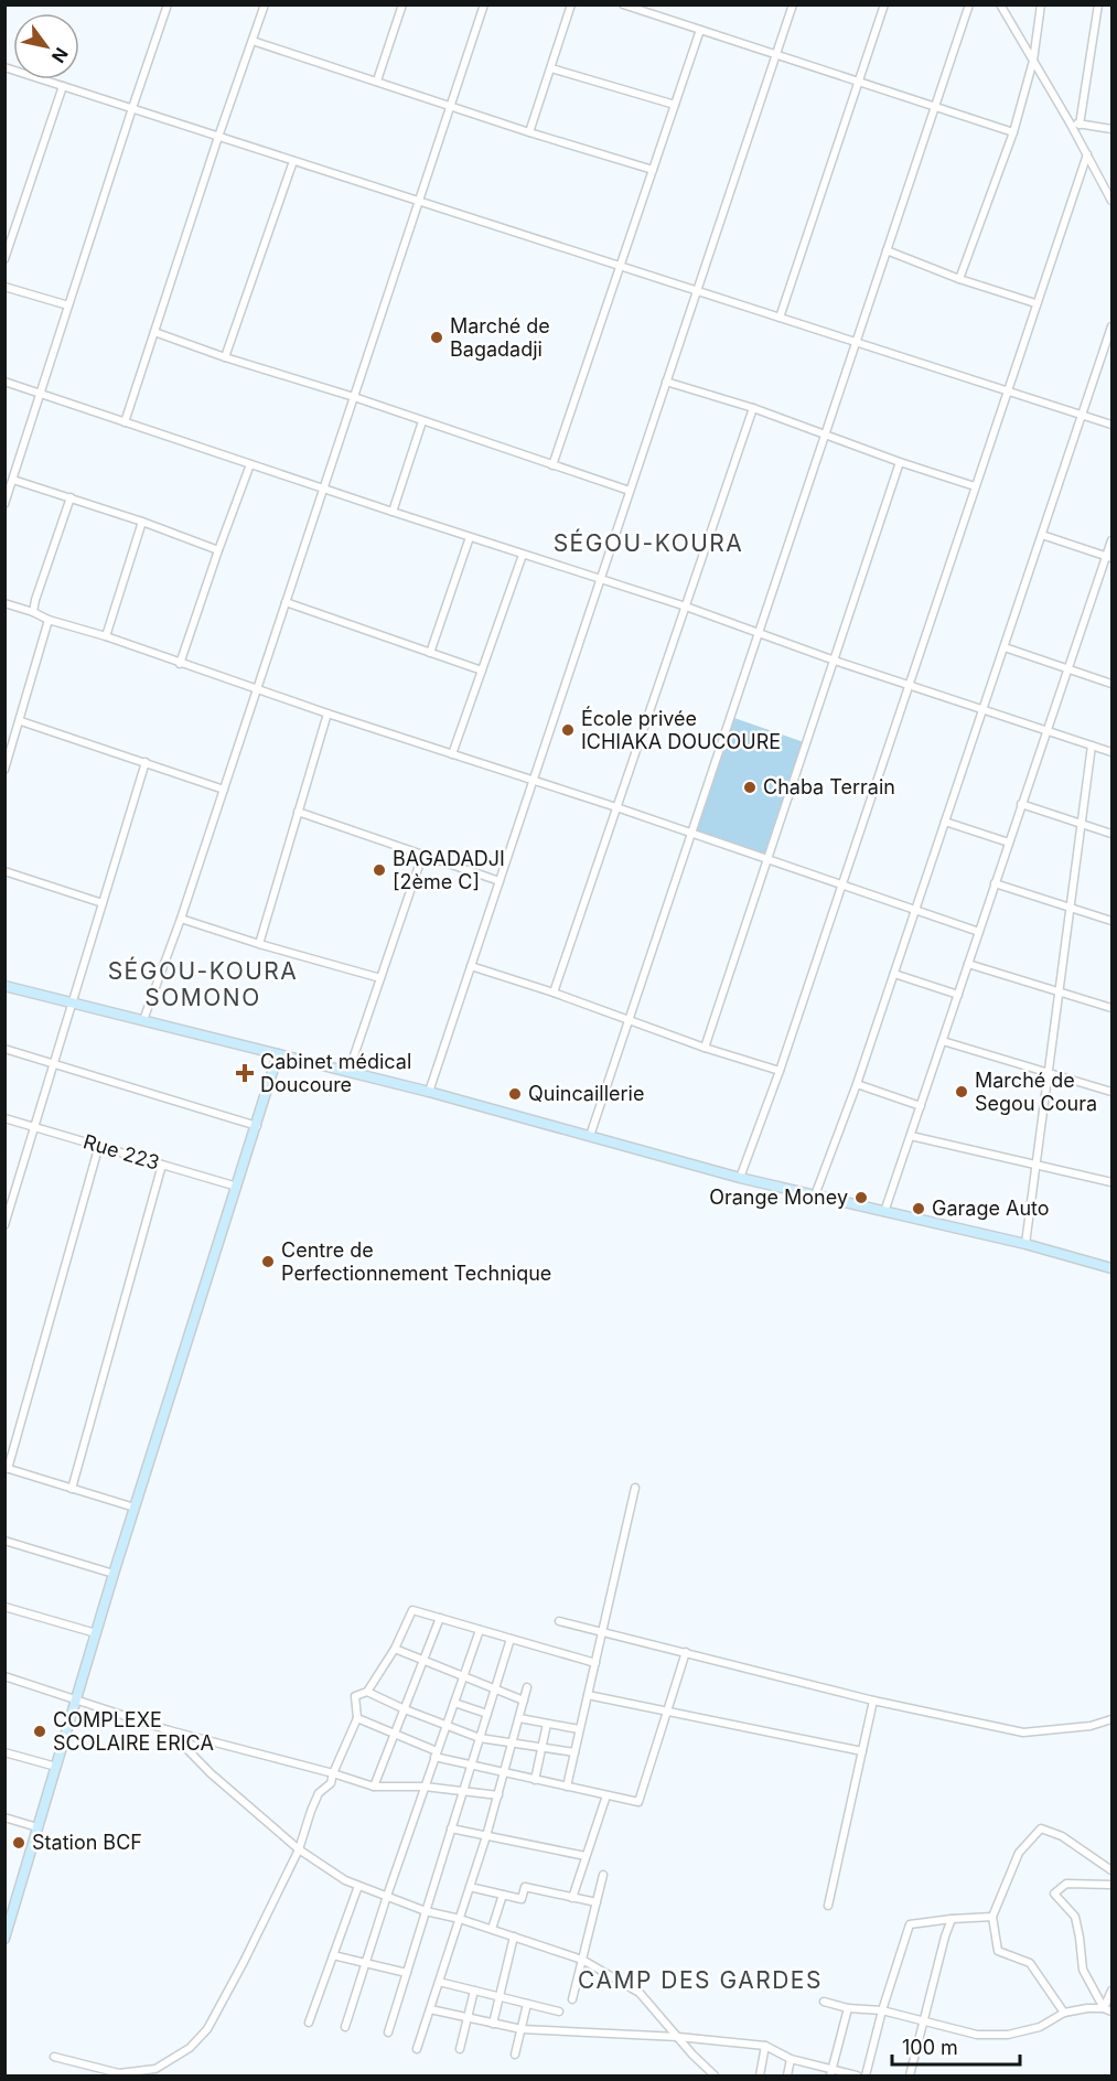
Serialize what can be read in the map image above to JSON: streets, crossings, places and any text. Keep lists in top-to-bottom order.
{
  "streets": {
    "street": ["Rue 223"]
  },
  "districts": ["SÉGOU-KOURA", "SÉGOU-KOURA SOMONO", "CAMP DES GARDES"],
  "places": {
    "other": [
      "Marché de Bagadadji",
      "École privée ICHIAKA DOUCOURE",
      "Chaba Terrain",
      "BAGADADJI [2ème C]",
      "Marché de Segou Coura",
      "Quincaillerie",
      "Orange Money",
      "Garage Auto",
      "Centre de Perfectionnement Technique",
      "COMPLEXE SCOLAIRE ERICA",
      "Station BCF"
    ],
    "health": ["Cabinet médical Doucoure"]
  },
  "scale_bar": "100 m",
  "north": "bottom right"
}
